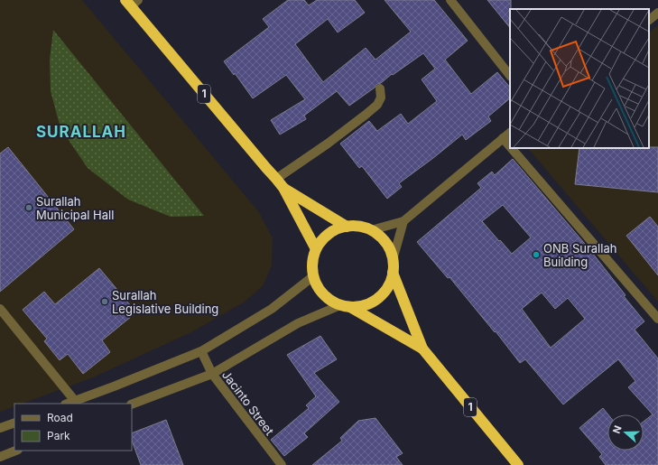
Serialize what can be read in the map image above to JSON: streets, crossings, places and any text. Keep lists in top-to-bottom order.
{
  "streets": {
    "highway": ["1"],
    "street": ["Jacinto Street"]
  },
  "districts": ["SURALLAH"],
  "places": ["Surallah Municipal Hall", "ONB Surallah Building", "Surallah Legislative Building"],
  "legend": ["Road", "Park"],
  "north": "left"
}
